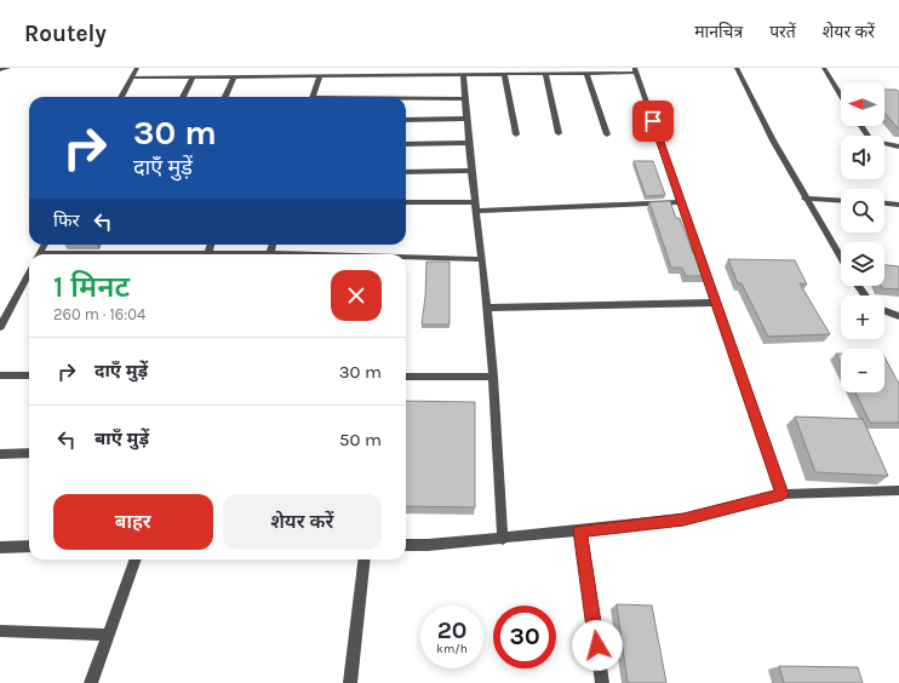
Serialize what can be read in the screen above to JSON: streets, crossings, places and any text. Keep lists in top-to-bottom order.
{
  "north": "left",
  "page": {
    "header": "Routely",
    "nav": ["मानचित्र", "परतें", "शेयर करें"],
    "map_buttons": ["+", "−"],
    "turn": ["30 m", "दाएँ मुड़ें"],
    "then": "फिर",
    "heading": ["1 मिनट", "260 m · 16:04"],
    "list": [
      {
        "name": "दाएँ मुड़ें",
        "value": "30 m"
      },
      {
        "name": "बाएँ मुड़ें",
        "value": "50 m"
      }
    ],
    "buttons": ["बाहर", "शेयर करें"],
    "speed": "20 km/h",
    "limit": "30"
  }
}
